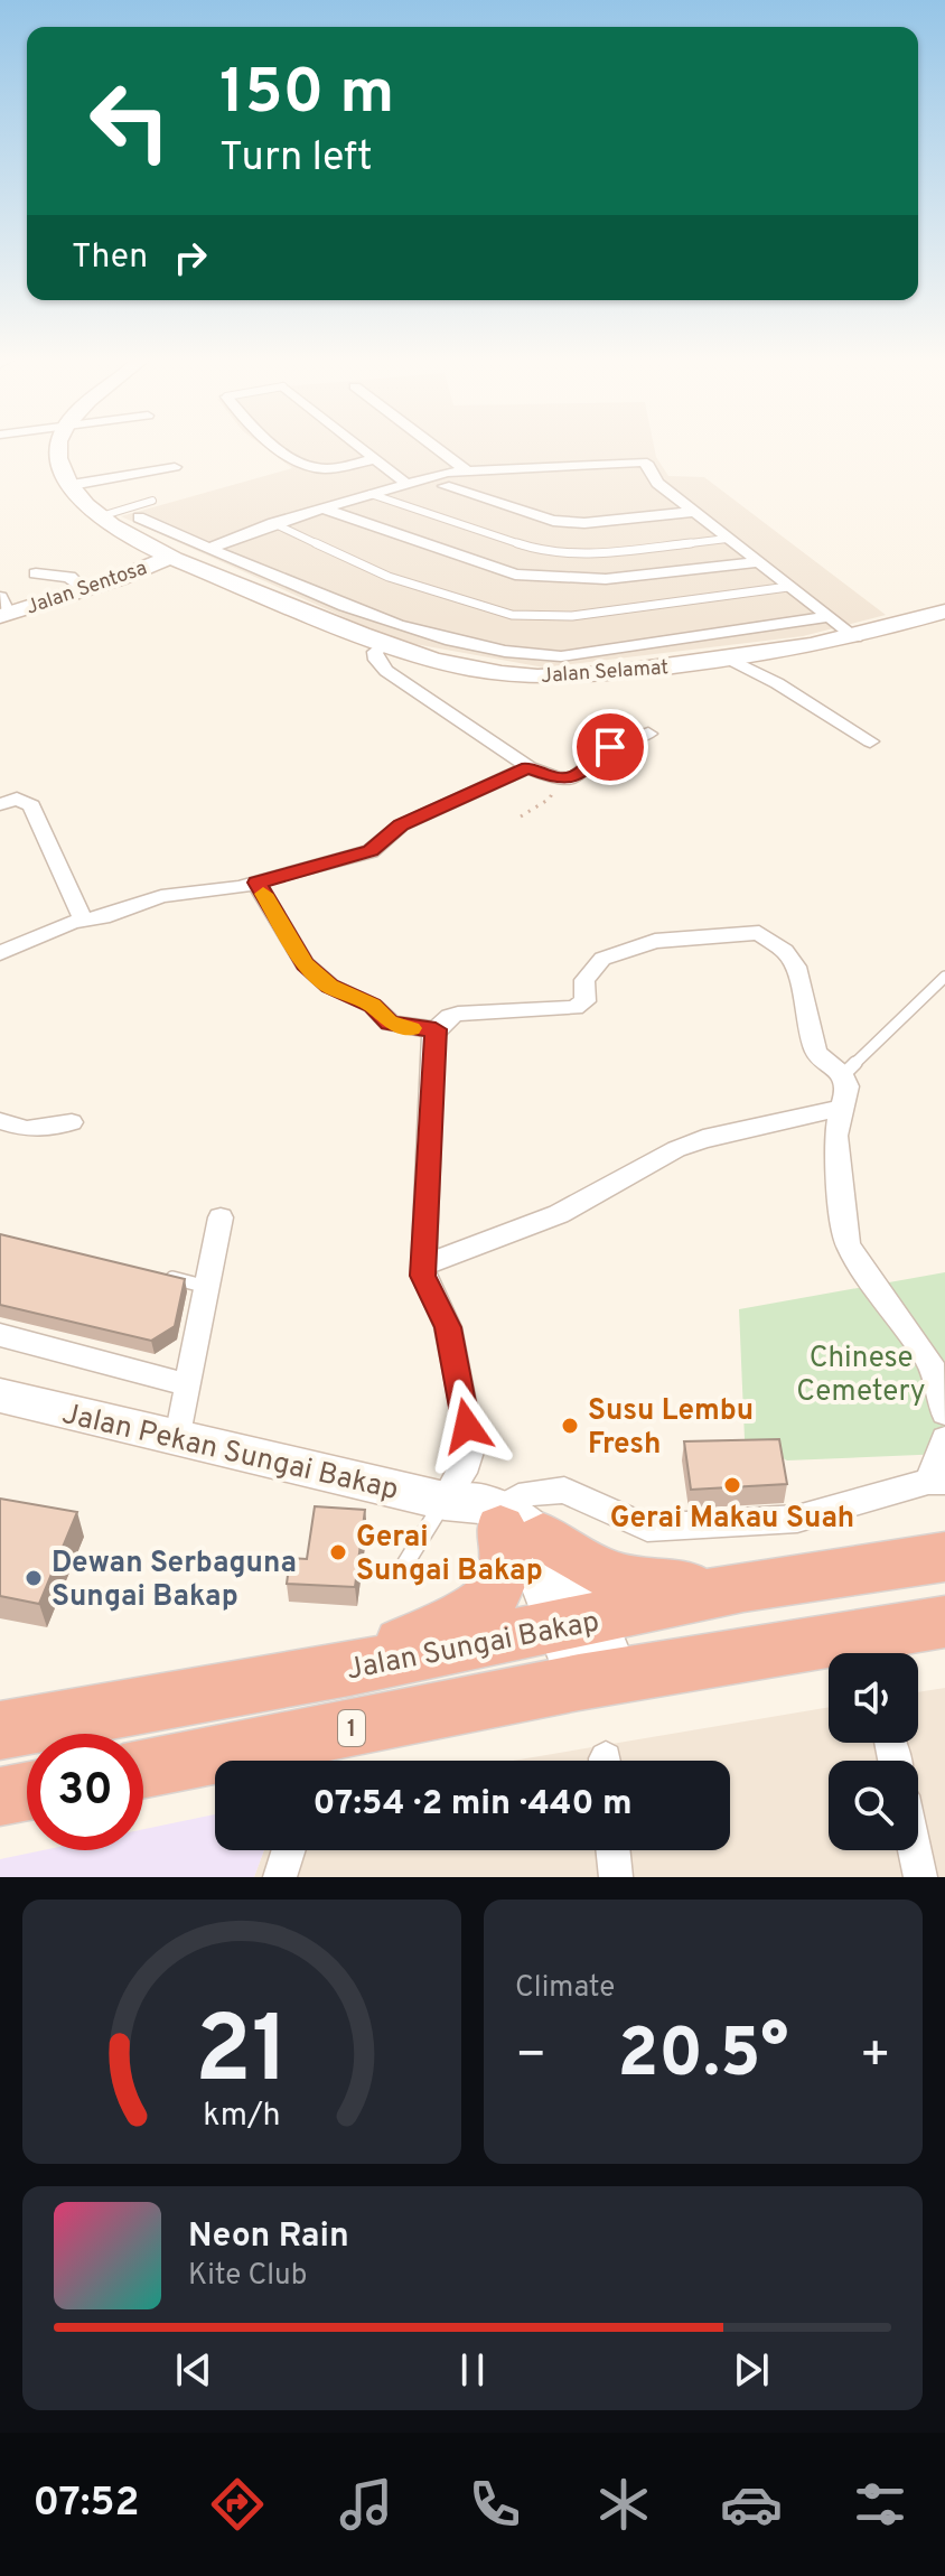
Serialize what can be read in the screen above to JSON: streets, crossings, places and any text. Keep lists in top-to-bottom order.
{
  "streets": {
    "highway": ["Jalan Sungai Bakap", "1"],
    "main road": ["Jalan Sentosa", "Jalan Selamat", "Jalan Pekan Sungai Bakap"]
  },
  "crossings": [
    ["Jalan Sentosa", "Jalan Selamat"]
  ],
  "parks": ["Chinese Cemetery"],
  "places": [
    "Susu Lembu Fresh",
    "Gerai Makau Suah",
    "Gerai Sungai Bakap",
    "Dewan Serbaguna Sungai Bakap"
  ],
  "page": {
    "turn": ["150 m", "Turn left"],
    "then": "Then",
    "limit": "30",
    "trip": "07:54 · 2 min · 440 m",
    "tile": "Climate",
    "heat": ["−", "20.5°", "+"],
    "song": ["Neon Rain", "Kite Club"],
    "tabs": "07:52",
    "gauge": ["21", "km/h"]
  }
}
